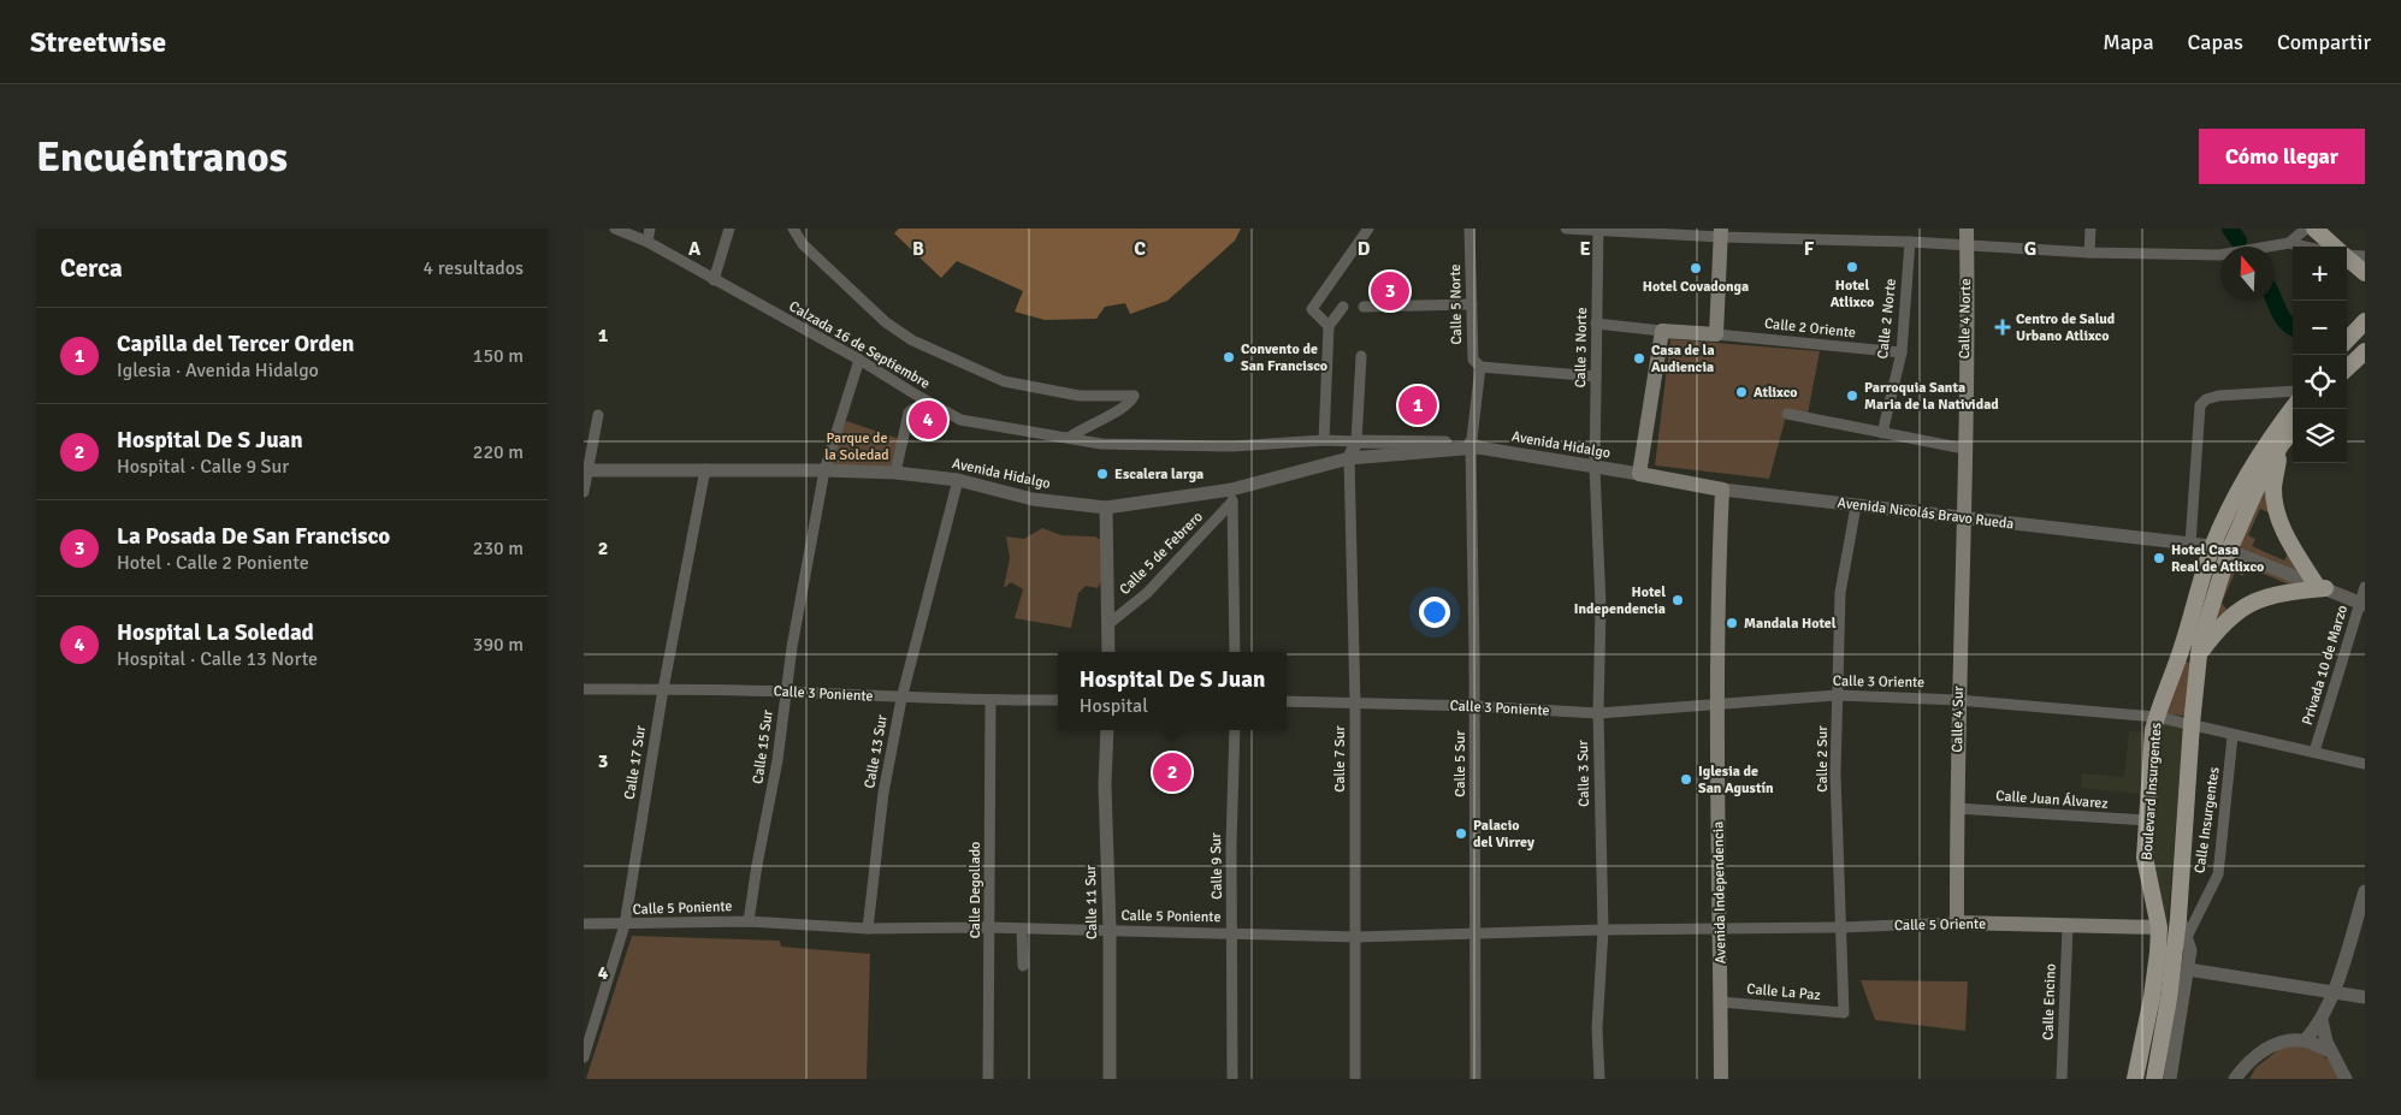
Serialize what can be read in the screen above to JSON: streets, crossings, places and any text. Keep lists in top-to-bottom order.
{
  "streets": {
    "main road": [
      "Calle 4 Norte",
      "Avenida Nicolás Bravo Rueda",
      "Calle 4 Sur",
      "Boulevard Insurgentes",
      "Avenida Independencia",
      "Calle 5 Oriente"
    ],
    "street": [
      "Calle 5 Norte",
      "Calle 2 Norte",
      "Calle 2 Oriente",
      "Calzada 16 de Septiembre",
      "Calle 3 Norte",
      "Avenida Hidalgo",
      "Calle 5 de Febrero",
      "Privada 10 de Marzo",
      "Calle 3 Oriente",
      "Calle 3 Poniente",
      "Calle 15 Sur",
      "Calle 13 Sur",
      "Calle 7 Sur",
      "Calle 2 Sur",
      "Calle 17 Sur",
      "Calle 5 Sur",
      "Calle 3 Sur",
      "Calle Juan Álvarez",
      "Calle Insurgentes",
      "Calle 9 Sur",
      "Calle Degollado",
      "Calle 11 Sur",
      "Calle 5 Poniente",
      "Calle La Paz",
      "Calle Encino"
    ]
  },
  "crossings": [
    ["Calle 5 Norte", "Avenida Hidalgo"],
    ["Calle 5 Norte", "Calle 5 Sur"],
    ["Calle 2 Norte", "Calle 2 Oriente"],
    ["Calle 4 Norte", "Avenida Nicolás Bravo Rueda"],
    ["Calle 4 Norte", "Calle 4 Sur"],
    ["Calzada 16 de Septiembre", "Avenida Hidalgo"],
    ["Calzada 16 de Septiembre", "Calle 15 Sur"],
    ["Calzada 16 de Septiembre", "Calle 7 Sur"],
    ["Calle 3 Norte", "Avenida Hidalgo"],
    ["Calle 3 Norte", "Calle 3 Sur"],
    ["Avenida Hidalgo", "Avenida Nicolás Bravo Rueda"],
    ["Avenida Hidalgo", "Calle 5 de Febrero"],
    ["Avenida Hidalgo", "Calle 15 Sur"],
    ["Avenida Hidalgo", "Calle 13 Sur"],
    ["Avenida Hidalgo", "Calle 7 Sur"],
    ["Avenida Hidalgo", "Calle 17 Sur"],
    ["Avenida Hidalgo", "Calle 5 Sur"],
    ["Avenida Hidalgo", "Calle 3 Sur"],
    ["Avenida Nicolás Bravo Rueda", "Privada 10 de Marzo"],
    ["Avenida Nicolás Bravo Rueda", "Calle 4 Sur"],
    ["Avenida Nicolás Bravo Rueda", "Calle 2 Sur"],
    ["Avenida Nicolás Bravo Rueda", "Boulevard Insurgentes"],
    ["Avenida Nicolás Bravo Rueda", "Avenida Independencia"],
    ["Privada 10 de Marzo", "Calle 3 Oriente"],
    ["Calle 3 Oriente", "Calle 3 Poniente"],
    ["Calle 3 Oriente", "Calle 4 Sur"],
    ["Calle 3 Oriente", "Calle 2 Sur"],
    ["Calle 3 Oriente", "Boulevard Insurgentes"],
    ["Calle 3 Oriente", "Calle Insurgentes"],
    ["Calle 3 Oriente", "Avenida Independencia"],
    ["Calle 3 Poniente", "Calle 15 Sur"],
    ["Calle 3 Poniente", "Calle 13 Sur"],
    ["Calle 3 Poniente", "Calle 7 Sur"],
    ["Calle 3 Poniente", "Calle 17 Sur"],
    ["Calle 3 Poniente", "Calle 5 Sur"],
    ["Calle 3 Poniente", "Calle 3 Sur"],
    ["Calle 3 Poniente", "Calle Degollado"],
    ["Calle 3 Poniente", "Avenida Independencia"],
    ["Calle 4 Sur", "Calle Juan Álvarez"],
    ["Calle 4 Sur", "Calle 5 Oriente"],
    ["Calle 15 Sur", "Calle 5 Poniente"],
    ["Calle 13 Sur", "Calle 5 Poniente"],
    ["Calle 7 Sur", "Calle 5 Poniente"],
    ["Calle 2 Sur", "Calle 5 Oriente"],
    ["Calle 2 Sur", "Calle La Paz"],
    ["Calle 17 Sur", "Calle 5 Poniente"],
    ["Calle 5 Sur", "Calle 5 Poniente"],
    ["Calle 3 Sur", "Calle 5 Poniente"],
    ["Boulevard Insurgentes", "Calle Juan Álvarez"],
    ["Boulevard Insurgentes", "Calle 5 Oriente"],
    ["Calle 9 Sur", "Calle 5 Poniente"],
    ["Calle Degollado", "Calle 5 Poniente"],
    ["Avenida Independencia", "Calle 5 Poniente"],
    ["Avenida Independencia", "Calle 5 Oriente"],
    ["Avenida Independencia", "Calle La Paz"],
    ["Calle 11 Sur", "Calle 5 Poniente"],
    ["Calle 5 Poniente", "Calle 5 Oriente"],
    ["Calle 5 Oriente", "Calle Encino"]
  ],
  "parks": ["Parque de la Soledad"],
  "places": {
    "other": [
      "Hotel Atlixco",
      "Hotel Covadonga",
      "Convento de San Francisco",
      "Casa de la Audiencia",
      "Atlixco",
      "Parroquia Santa Maria de la Natividad",
      "Escalera larga",
      "Hotel Casa Real de Atlixco",
      "Hotel Independencia",
      "Mandala Hotel",
      "Iglesia de San Agustín",
      "Palacio del Virrey"
    ],
    "health": ["Centro de Salud Urbano Atlixco"]
  },
  "north": "top",
  "page": {
    "header": "Streetwise",
    "nav": ["Mapa", "Capas", "Compartir"],
    "buttons": "Cómo llegar",
    "title": "Encuéntranos",
    "heading": ["Cerca", "4 resultados"],
    "map_buttons": ["+", "−"],
    "pins": [
      "3",
      "1",
      "4",
      "2"
    ],
    "list": [
      {
        "mark": "1",
        "name": "Capilla del Tercer Orden",
        "note": "Iglesia · Avenida Hidalgo",
        "value": "150 m"
      },
      {
        "mark": "2",
        "name": "Hospital De S Juan",
        "note": "Hospital · Calle 9 Sur",
        "value": "220 m"
      },
      {
        "mark": "3",
        "name": "La Posada De San Francisco",
        "note": "Hotel · Calle 2 Poniente",
        "value": "230 m"
      },
      {
        "mark": "4",
        "name": "Hospital La Soledad",
        "note": "Hospital · Calle 13 Norte",
        "value": "390 m"
      }
    ],
    "popup": ["Hospital De S Juan", "Hospital"]
  },
  "grid": {
    "columns": [
      "A",
      "B",
      "C",
      "D",
      "E",
      "F",
      "G"
    ],
    "rows": [
      "1",
      "2",
      "3",
      "4"
    ]
  }
}
